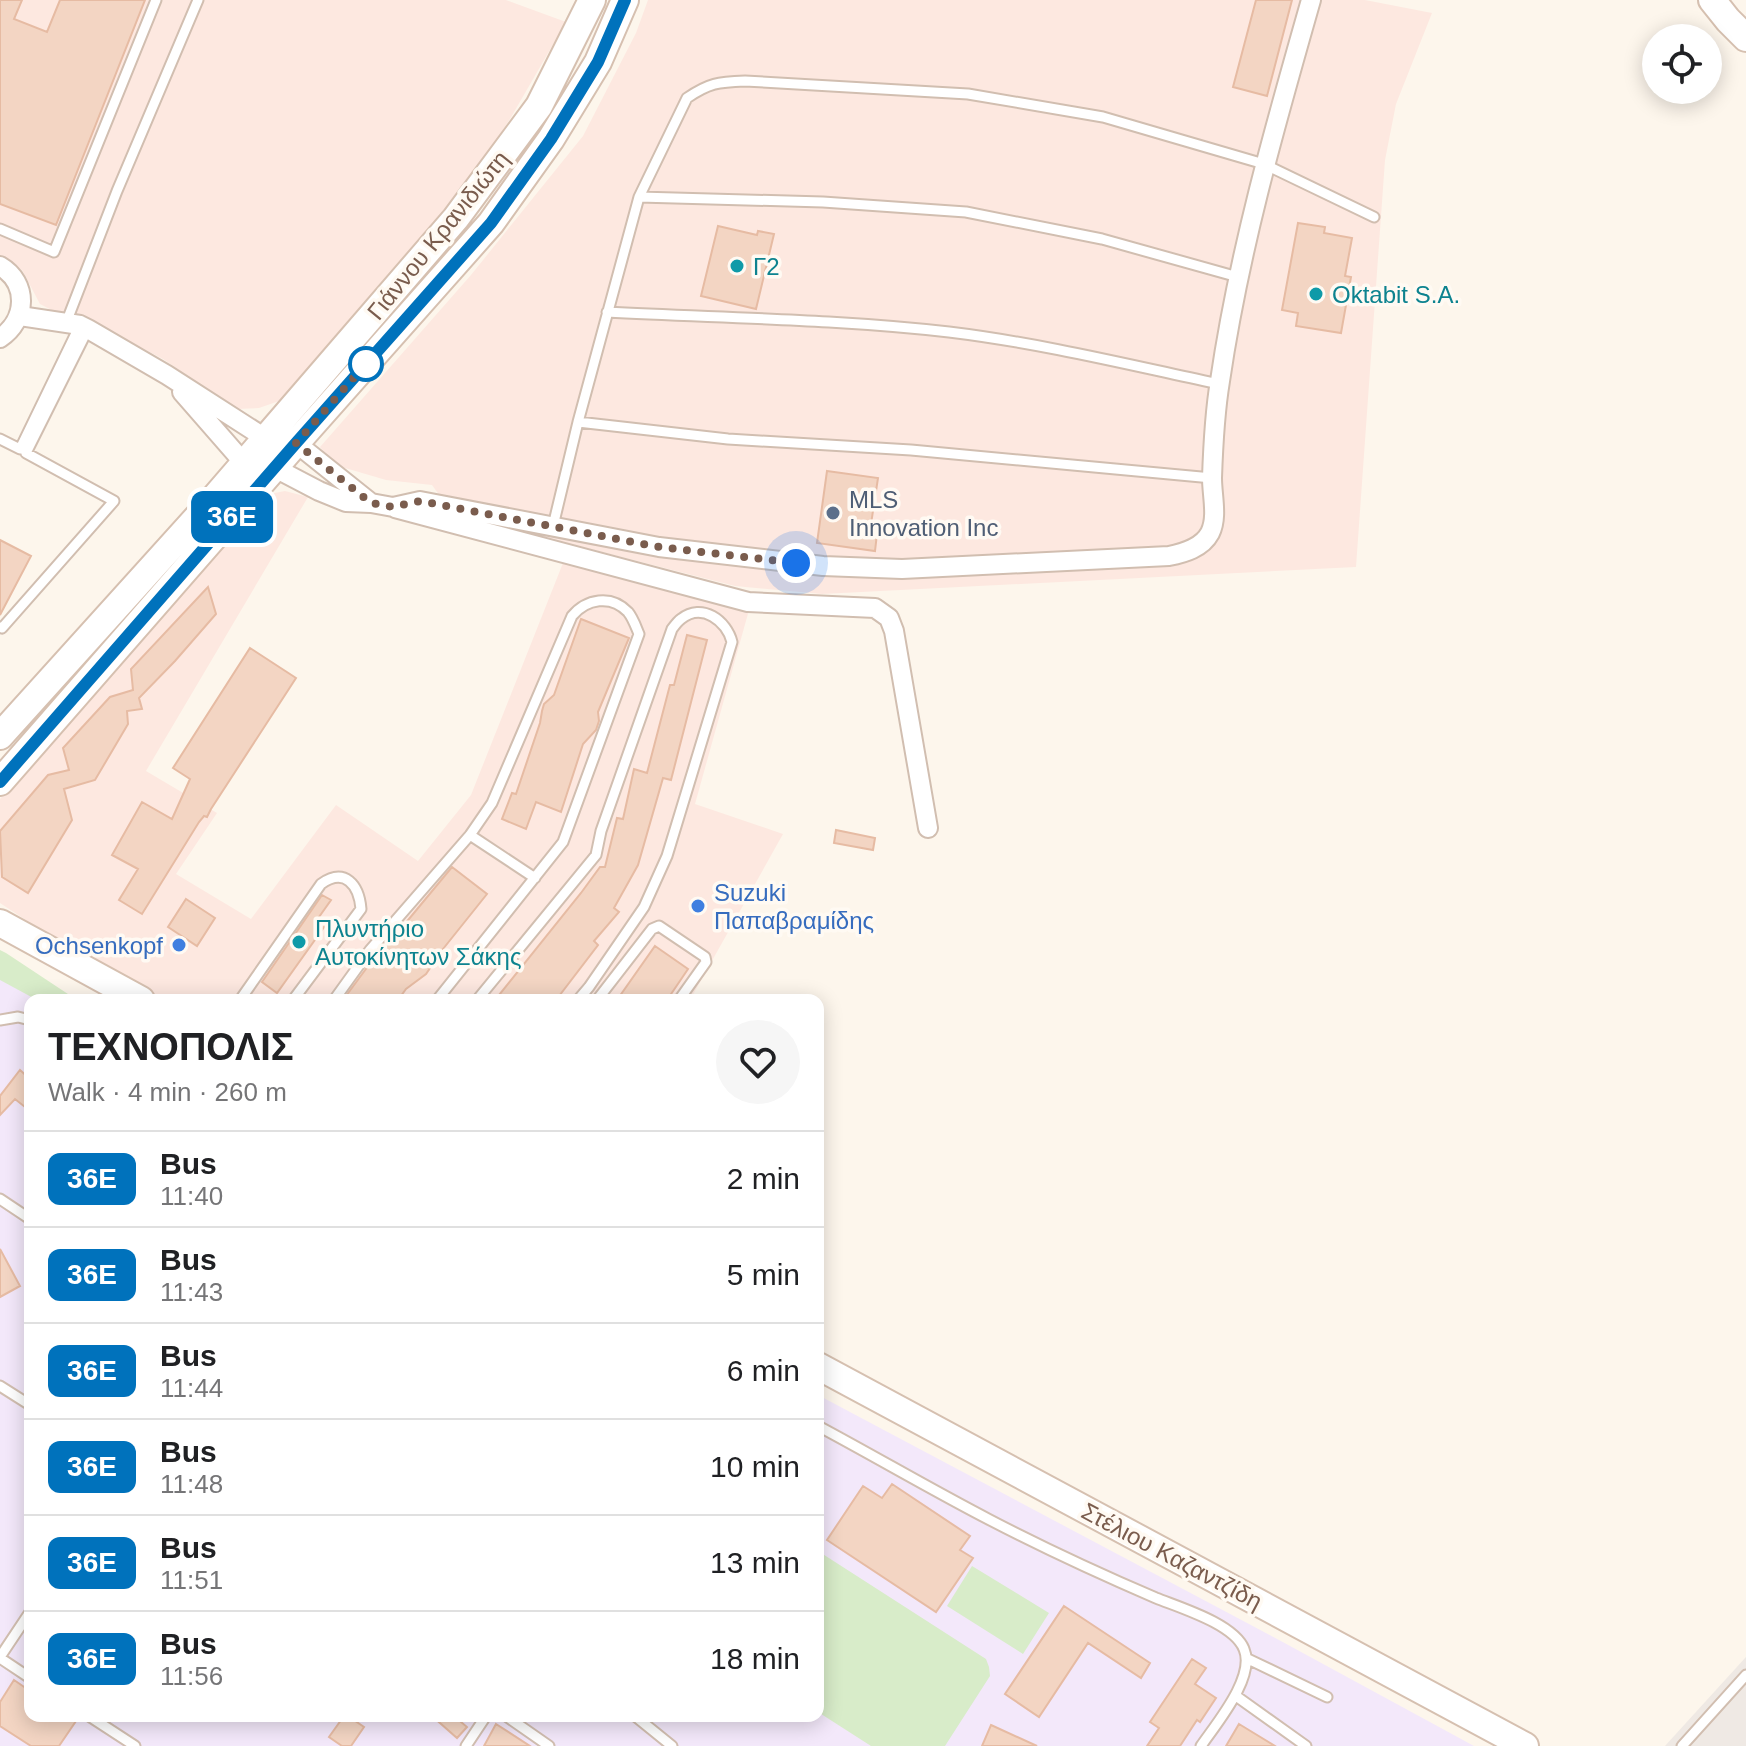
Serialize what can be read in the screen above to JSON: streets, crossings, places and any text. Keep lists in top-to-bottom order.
{
  "streets": {
    "street": ["Γιάννου Κρανιδιώτη", "Στέλιου Καζαντζίδη"]
  },
  "places": [
    "Γ2",
    "Oktabit S.A.",
    "MLS Innovation Inc",
    "Suzuki Παπαβραμίδης",
    "Πλυντήριο Αυτοκίνητων Σάκης",
    "Ochsenkopf"
  ],
  "lines": ["bus line 36Ε"],
  "page": {
    "on_map": "36Ε",
    "heading": ["ΤΕΧΝΟΠΟΛΙΣ", "Walk · 4 min · 260 m"],
    "list": [
      {
        "mark": "36Ε",
        "name": "Bus",
        "note": "11:40",
        "value": "2 min"
      },
      {
        "mark": "36Ε",
        "name": "Bus",
        "note": "11:43",
        "value": "5 min"
      },
      {
        "mark": "36Ε",
        "name": "Bus",
        "note": "11:44",
        "value": "6 min"
      },
      {
        "mark": "36Ε",
        "name": "Bus",
        "note": "11:48",
        "value": "10 min"
      },
      {
        "mark": "36Ε",
        "name": "Bus",
        "note": "11:51",
        "value": "13 min"
      },
      {
        "mark": "36Ε",
        "name": "Bus",
        "note": "11:56",
        "value": "18 min"
      }
    ]
  }
}
